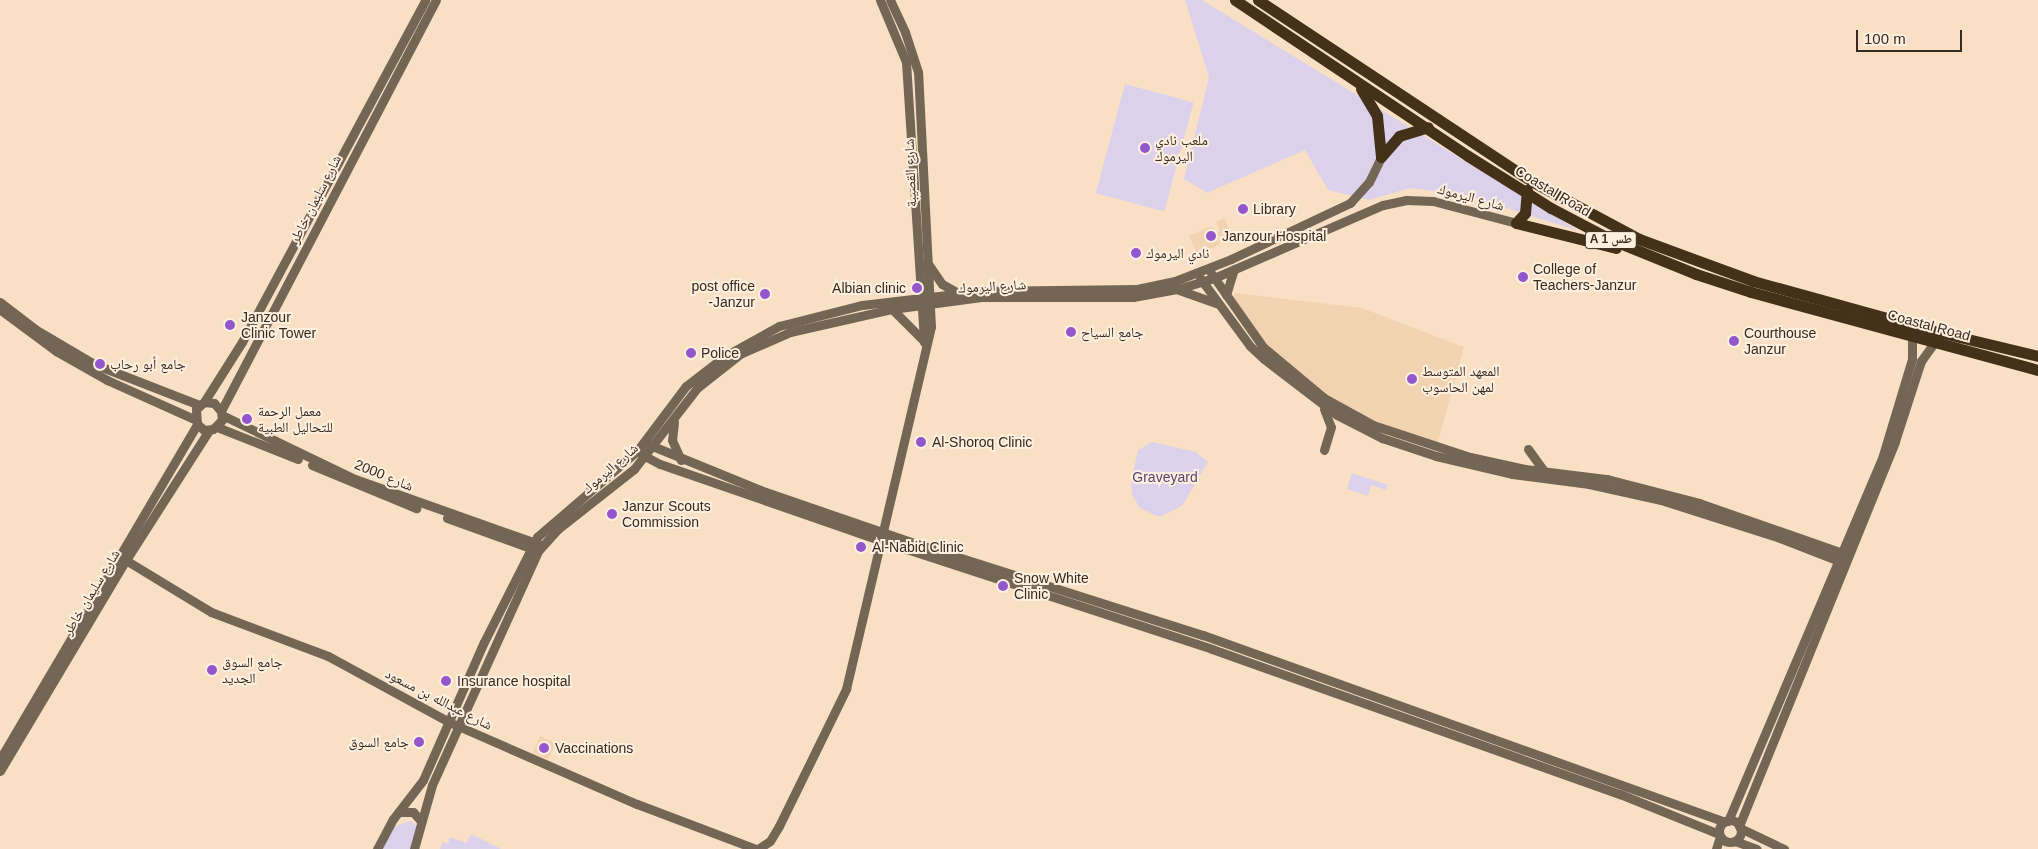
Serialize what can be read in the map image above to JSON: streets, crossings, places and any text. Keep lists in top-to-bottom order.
{
  "streets": {
    "highway": ["Coastal Road", "A 1 طس"],
    "street": [
      "شارع القصيبة",
      "شارع اليرموك",
      "شارع سليمان خاطر",
      "شارع 2000",
      "شارع عبدالله بن مسعود"
    ]
  },
  "crossings": [
    ["شارع القصيبة", "شارع اليرموك"],
    ["شارع اليرموك", "شارع 2000"],
    ["شارع سليمان خاطر", "شارع 2000"],
    ["شارع سليمان خاطر", "شارع عبدالله بن مسعود"]
  ],
  "parks": ["Graveyard"],
  "places": [
    "ملعب نادي اليرموك",
    "Library",
    "Janzour Hospital",
    "نادي اليرموك",
    "College of Teachers-Janzur",
    "Albian clinic",
    "post office -Janzur",
    "Janzour Clinic Tower",
    "جامع السياح",
    "Courthouse Janzur",
    "Police",
    "جامع أبو رحاب",
    "المعهد المتوسط لمهن الحاسوب",
    "معمل الرحمة للتحاليل الطبية",
    "Al-Shoroq Clinic",
    "Janzur Scouts Commission",
    "Al-Nabid Clinic",
    "Snow White Clinic",
    "جامع السوق الجديد",
    "Insurance hospital",
    "جامع السوق",
    "Vaccinations"
  ],
  "scale_bar": "100 m"
}
